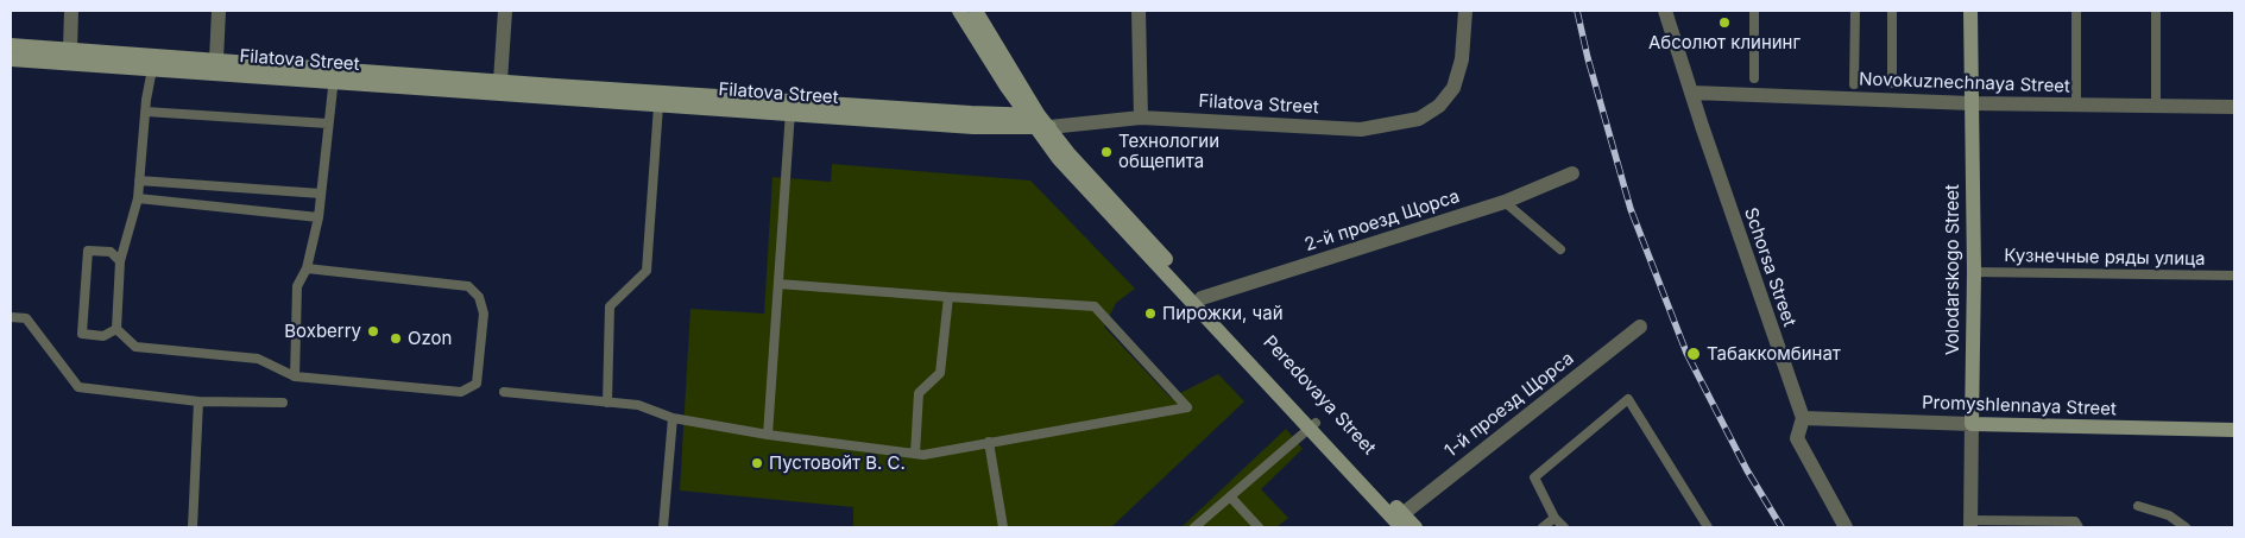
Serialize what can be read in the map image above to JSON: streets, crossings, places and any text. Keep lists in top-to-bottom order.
{
  "streets": {
    "main road": [
      "Filatova Street",
      "Volodarskogo Street",
      "Peredovaya Street",
      "Promyshlennaya Street"
    ],
    "street": [
      "Novokuznechnaya Street",
      "2-й проезд Щорса",
      "Schorsa Street",
      "1-й проезд Щорса"
    ],
    "lane": ["Кузнечные ряды улица"]
  },
  "crossings": [
    ["Filatova Street", "Peredovaya Street"],
    ["Novokuznechnaya Street", "Schorsa Street"],
    ["Novokuznechnaya Street", "Volodarskogo Street"],
    ["2-й проезд Щорса", "Peredovaya Street"],
    ["Кузнечные ряды улица", "Volodarskogo Street"],
    ["Schorsa Street", "Promyshlennaya Street"],
    ["Volodarskogo Street", "Promyshlennaya Street"],
    ["Peredovaya Street", "1-й проезд Щорса"]
  ],
  "places": [
    "Абсолют клининг",
    "Технологии общепита",
    "Пирожки, чай",
    "Boxberry",
    "Ozon",
    "Табаккомбинат",
    "Пустовойт В. С."
  ]
}
